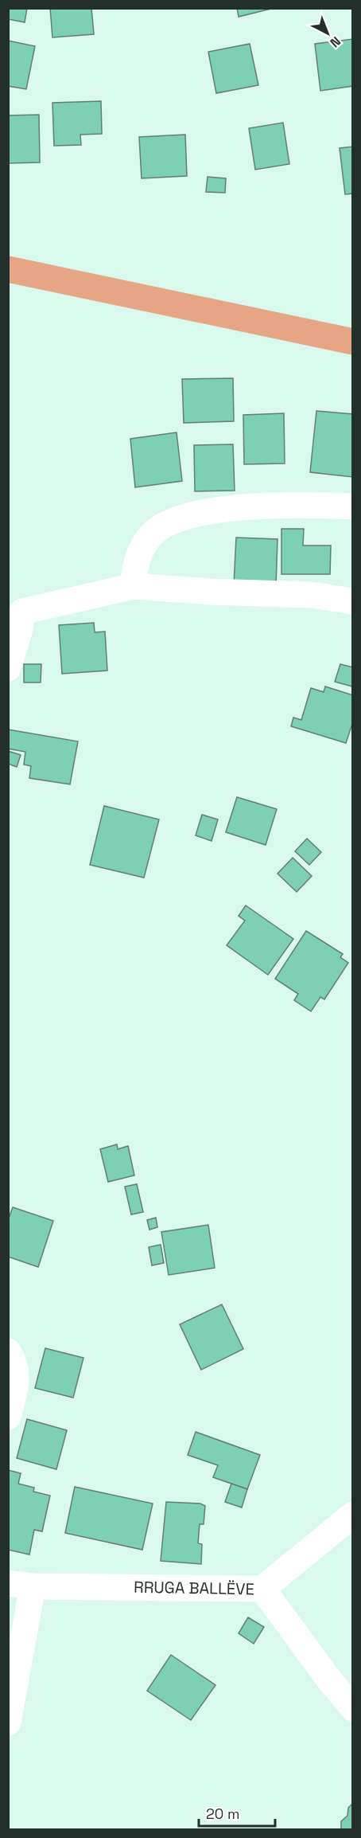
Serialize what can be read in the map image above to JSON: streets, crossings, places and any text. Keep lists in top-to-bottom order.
{
  "streets": {
    "street": ["RRUGA BALLËVE"]
  },
  "scale_bar": "20 m",
  "north": "bottom right"
}
